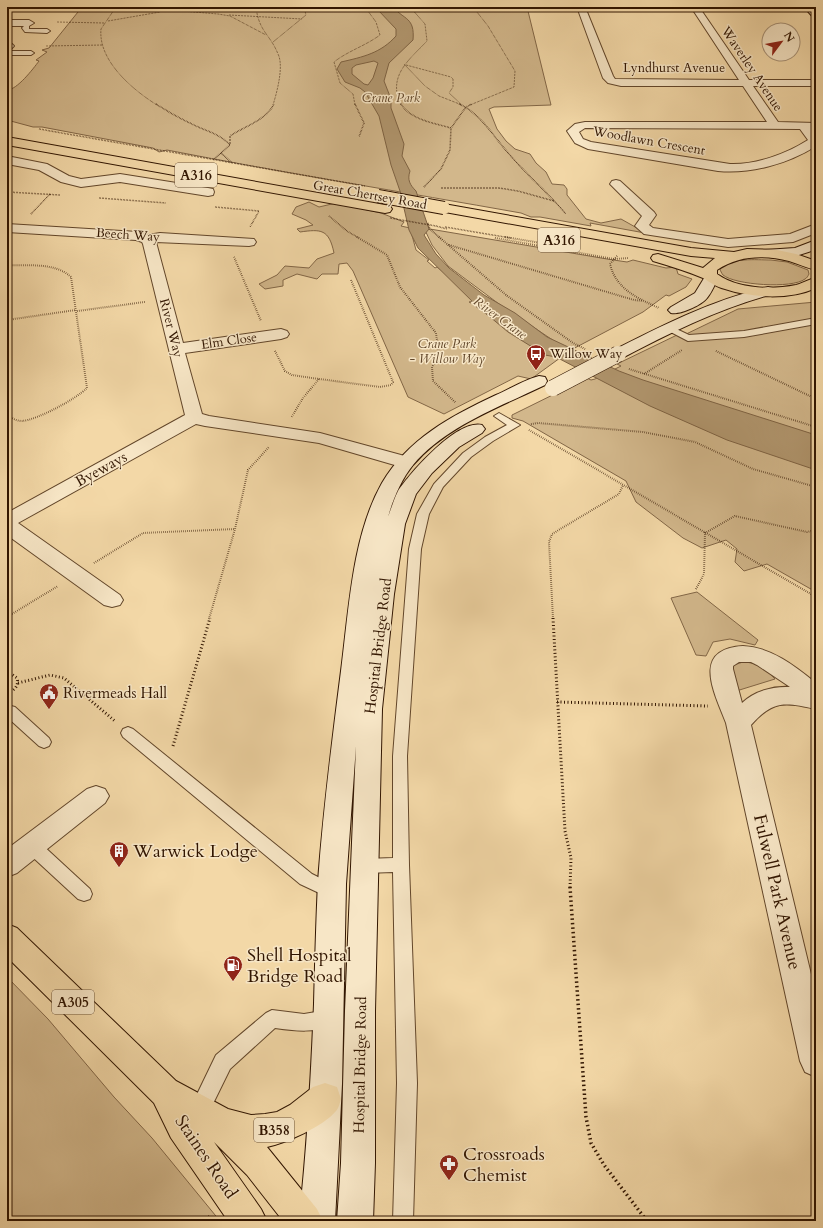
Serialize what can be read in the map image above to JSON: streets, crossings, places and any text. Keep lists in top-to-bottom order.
{
  "streets": {
    "main road": [
      "A316",
      "Great Chertsey Road",
      "A305",
      "B358",
      "Staines Road"
    ],
    "street": [
      "Lyndhurst Avenue",
      "Waverley Avenue",
      "Woodlawn Crescent",
      "Beech Way",
      "River Way",
      "Elm Close",
      "Byeways",
      "Hospital Bridge Road",
      "Fulwell Park Avenue"
    ]
  },
  "crossings": [
    ["Lyndhurst Avenue", "Waverley Avenue"],
    ["Waverley Avenue", "Woodlawn Crescent"],
    ["A316", "Great Chertsey Road"],
    ["A316", "Hospital Bridge Road"],
    ["Great Chertsey Road", "Hospital Bridge Road"],
    ["Beech Way", "River Way"],
    ["River Way", "Elm Close"],
    ["River Way", "Byeways"],
    ["Hospital Bridge Road", "B358"],
    ["B358", "Staines Road"]
  ],
  "water": ["River Crane"],
  "parks": ["Crane Park", "Crane Park - Willow Way"],
  "places": {
    "bus stop": ["Willow Way"],
    "public building": ["Rivermeads Hall"],
    "building": ["Warwick Lodge"],
    "fuel station": ["Shell Hospital Bridge Road"],
    "pharmacy": ["Crossroads Chemist"]
  },
  "north": "top right"
}
